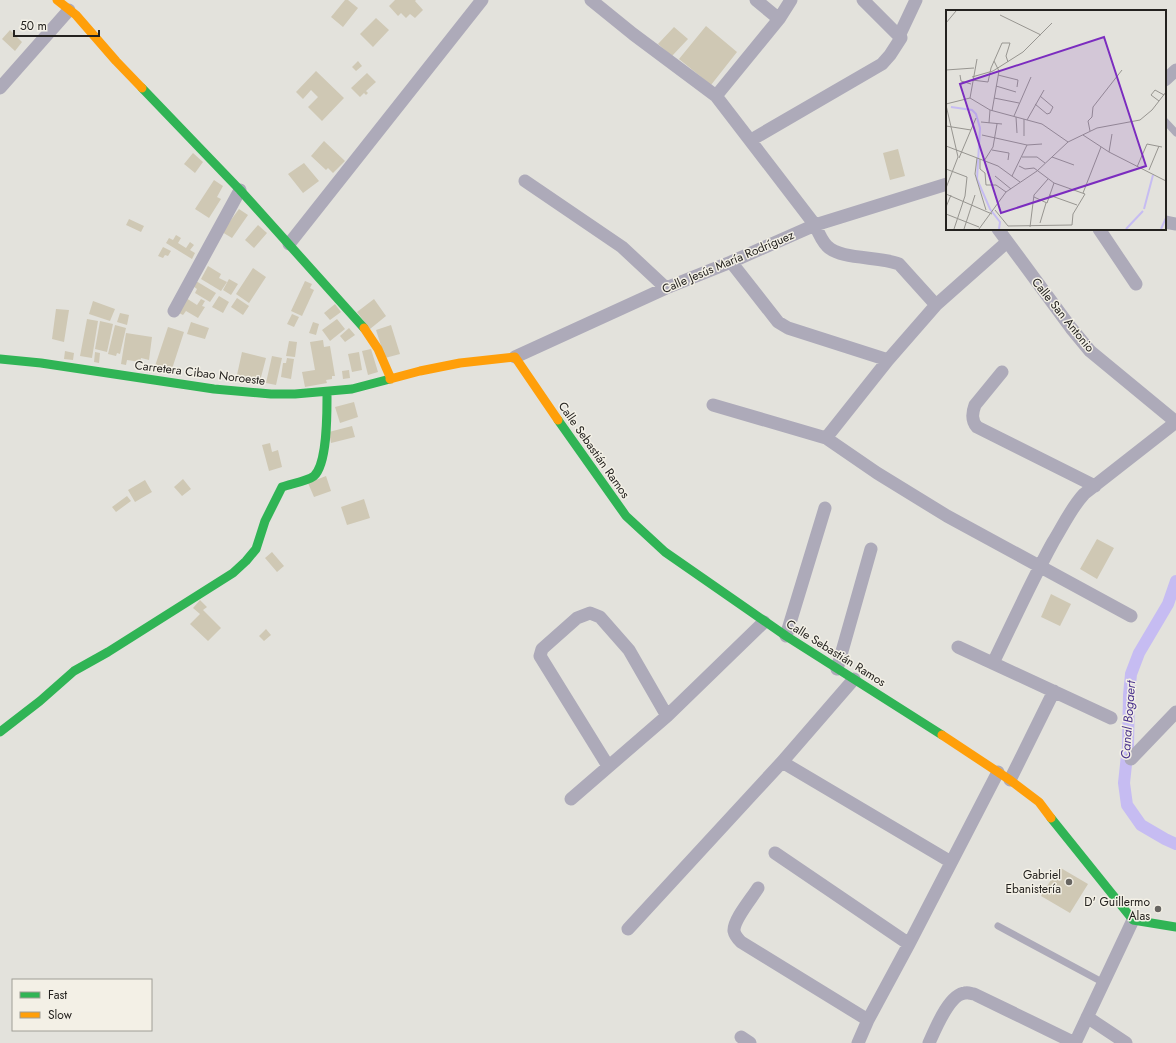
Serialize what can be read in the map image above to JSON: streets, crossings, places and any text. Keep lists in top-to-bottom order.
{
  "streets": {
    "main road": ["Carretera Cibao Noroeste", "Calle Sebastián Ramos"],
    "street": ["Calle Jesús María Rodríguez", "Calle San Antonio"]
  },
  "crossings": [
    ["Calle Jesús María Rodríguez", "Carretera Cibao Noroeste"],
    ["Calle Jesús María Rodríguez", "Calle Sebastián Ramos"],
    ["Carretera Cibao Noroeste", "Calle Sebastián Ramos"]
  ],
  "water": ["Canal Bogaert"],
  "places": ["Gabriel Ebanistería", "D' Guillermo Alas"],
  "legend": ["Fast", "Slow"],
  "scale_bar": "50 m"
}
